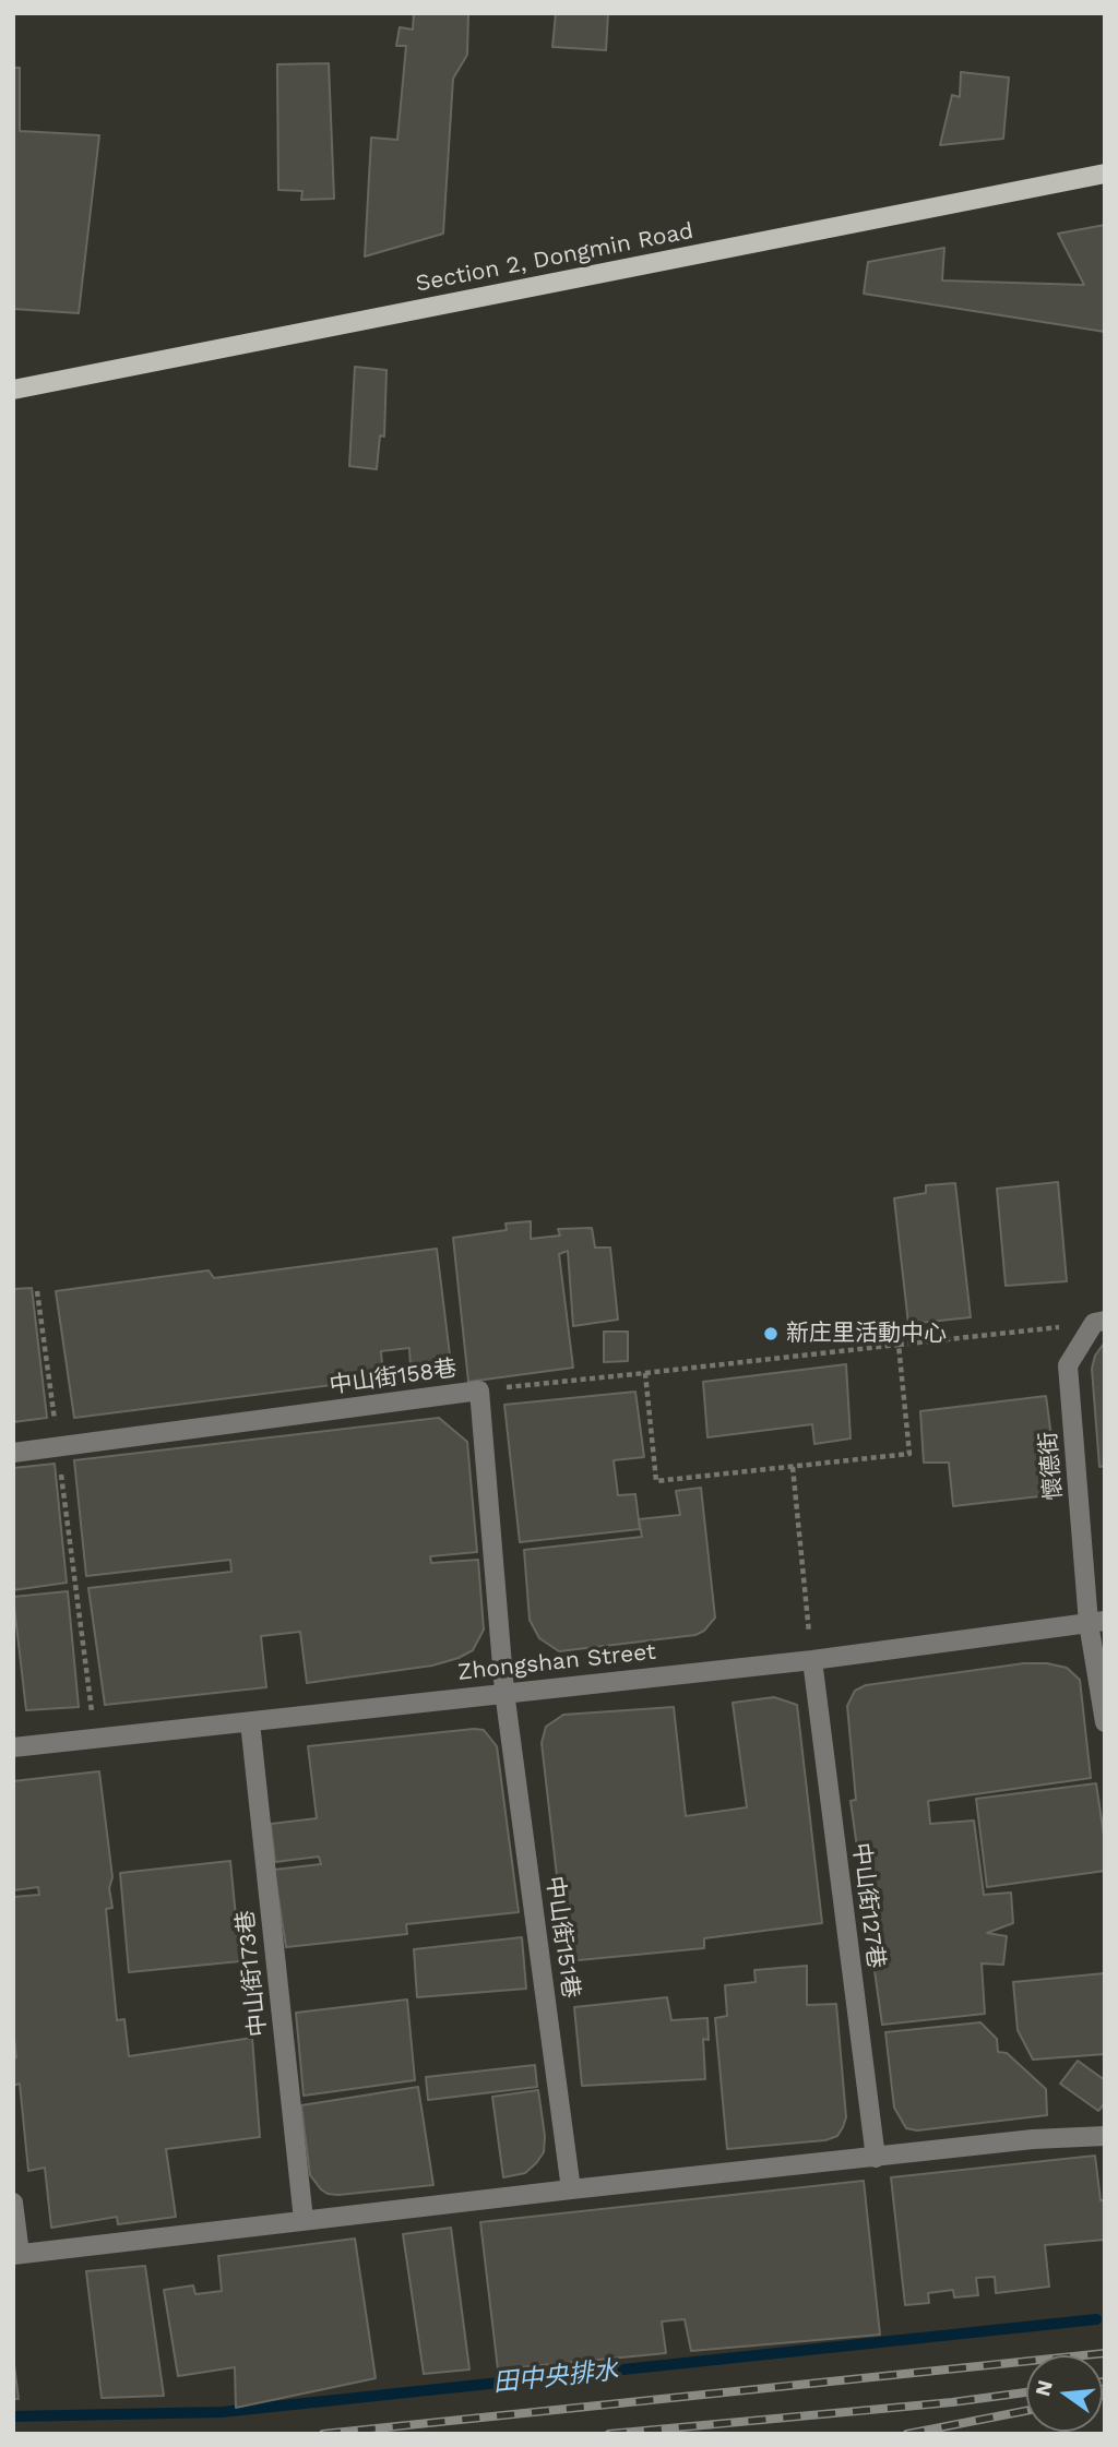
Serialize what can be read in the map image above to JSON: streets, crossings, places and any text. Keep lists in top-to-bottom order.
{
  "streets": {
    "main road": ["Section 2, Dongmin Road"],
    "street": [
      "中山街158巷",
      "懷德街",
      "Zhongshan Street",
      "中山街127巷",
      "中山街151巷",
      "中山街173巷"
    ]
  },
  "crossings": [
    ["中山街158巷", "Zhongshan Street"],
    ["中山街158巷", "中山街151巷"],
    ["懷德街", "Zhongshan Street"],
    ["Zhongshan Street", "中山街127巷"],
    ["Zhongshan Street", "中山街151巷"],
    ["Zhongshan Street", "中山街173巷"]
  ],
  "water": ["田中央排水"],
  "places": ["新庄里活動中心"],
  "north": "left"
}
